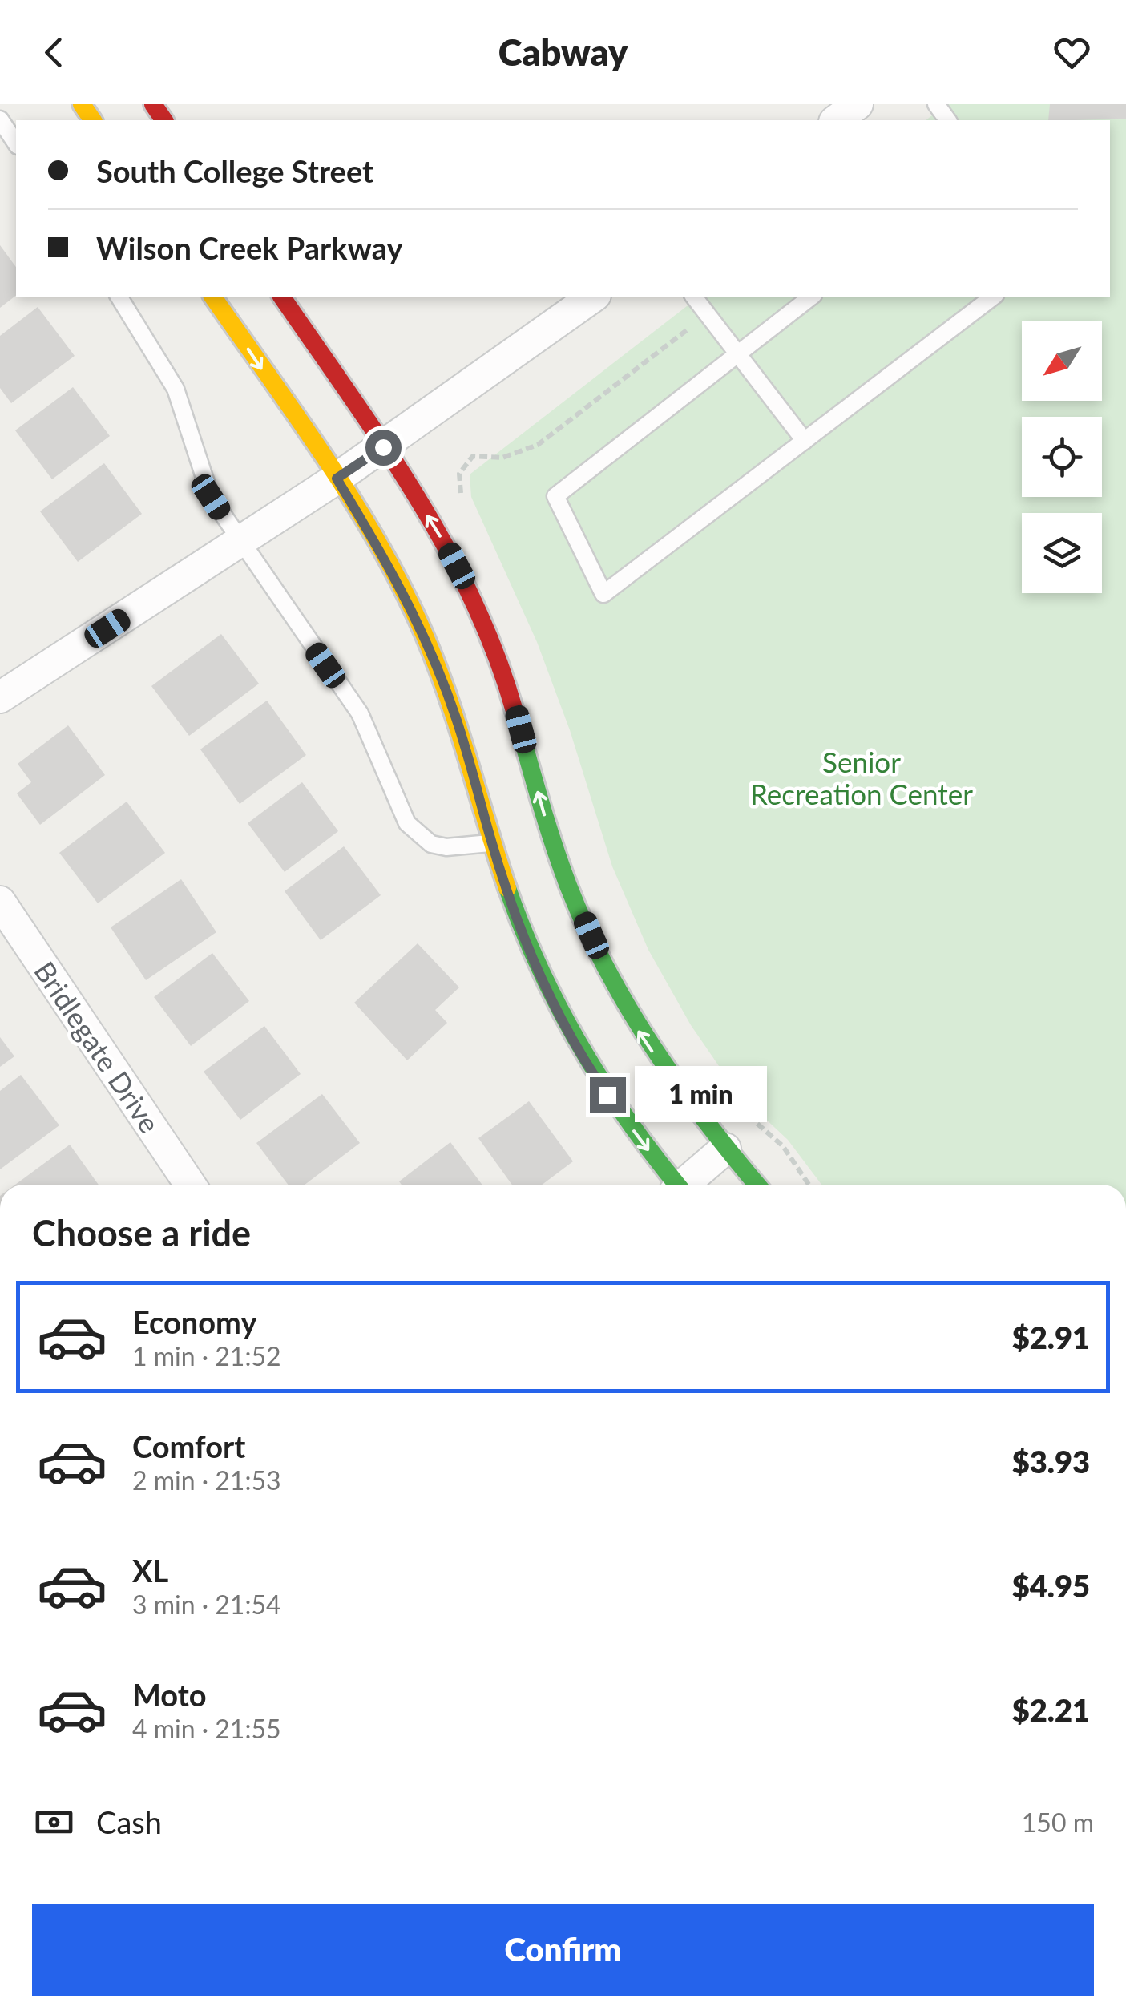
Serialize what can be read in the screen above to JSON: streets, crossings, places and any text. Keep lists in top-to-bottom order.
{
  "streets": {
    "street": ["Bridlegate Drive"]
  },
  "parks": ["Senior Recreation Center"],
  "north": "bottom left",
  "page": {
    "header": "Cabway",
    "banner": ["South College Street", "Wilson Creek Parkway"],
    "bubble": "1 min",
    "heading": "Choose a ride",
    "list": [
      {
        "name": "Economy",
        "note": "1 min · 21:52",
        "value": "$2.91"
      },
      {
        "name": "Comfort",
        "note": "2 min · 21:53",
        "value": "$3.93"
      },
      {
        "name": "XL",
        "note": "3 min · 21:54",
        "value": "$4.95"
      },
      {
        "name": "Moto",
        "note": "4 min · 21:55",
        "value": "$2.21"
      }
    ],
    "pay": ["Cash", "150 m"],
    "buttons": "Confirm"
  }
}
